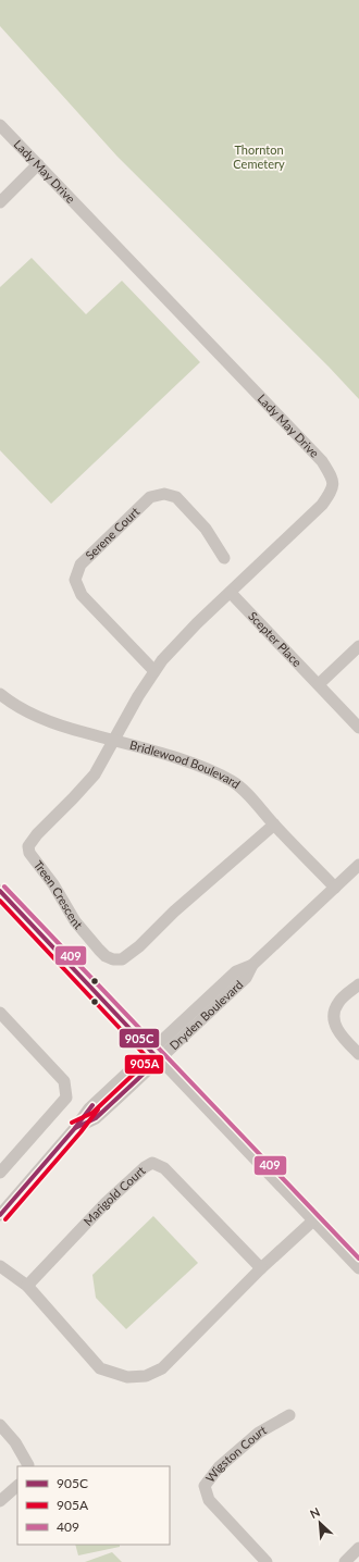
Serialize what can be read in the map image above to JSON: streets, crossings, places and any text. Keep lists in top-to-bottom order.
{
  "streets": {
    "street": [
      "Lady May Drive",
      "Serene Court",
      "Scepter Place",
      "Bridlewood Boulevard",
      "Treen Crescent",
      "Dryden Boulevard",
      "Marigold Court",
      "Wigston Court"
    ]
  },
  "crossings": [
    ["Lady May Drive", "Serene Court"],
    ["Lady May Drive", "Scepter Place"],
    ["Lady May Drive", "Bridlewood Boulevard"],
    ["Lady May Drive", "Treen Crescent"],
    ["Bridlewood Boulevard", "Treen Crescent"],
    ["Bridlewood Boulevard", "Dryden Boulevard"]
  ],
  "parks": ["Thornton Cemetery"],
  "lines": ["transit line 409", "transit line 905C", "transit line 905A"],
  "legend": ["905C", "905A", "409"],
  "north": "top left"
}
